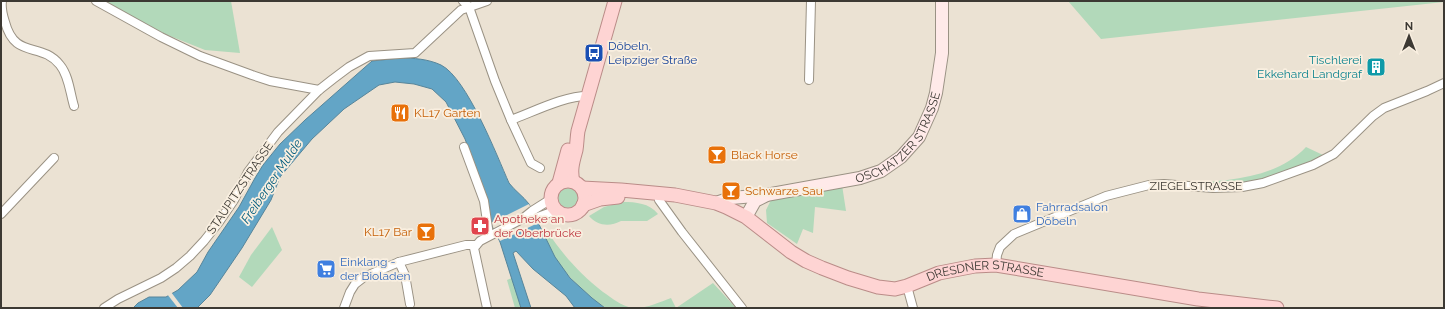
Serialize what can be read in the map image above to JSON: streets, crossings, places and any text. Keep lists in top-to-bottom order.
{
  "streets": {
    "main road": ["OSCHATZER STRASSE", "DRESDNER STRASSE"],
    "street": ["ZIEGELSTRASSE", "STAUPITZSTRASSE"]
  },
  "crossings": [
    ["OSCHATZER STRASSE", "DRESDNER STRASSE"],
    ["ZIEGELSTRASSE", "DRESDNER STRASSE"]
  ],
  "water": ["Freiberger Mulde"],
  "places": {
    "bus stop": ["Döbeln, Leipziger Straße"],
    "building": ["Tischlerei Ekkehard Landgraf"],
    "restaurant": ["KL17 Garten"],
    "bar": ["Black Horse", "Schwarze Sau", "KL17 Bar"],
    "shop": ["Fahrradsalon Döbeln"],
    "pharmacy": ["Apotheke an der Oberbrücke"],
    "supermarket": ["Einklang - der Bioladen"]
  },
  "north": "top"
}
